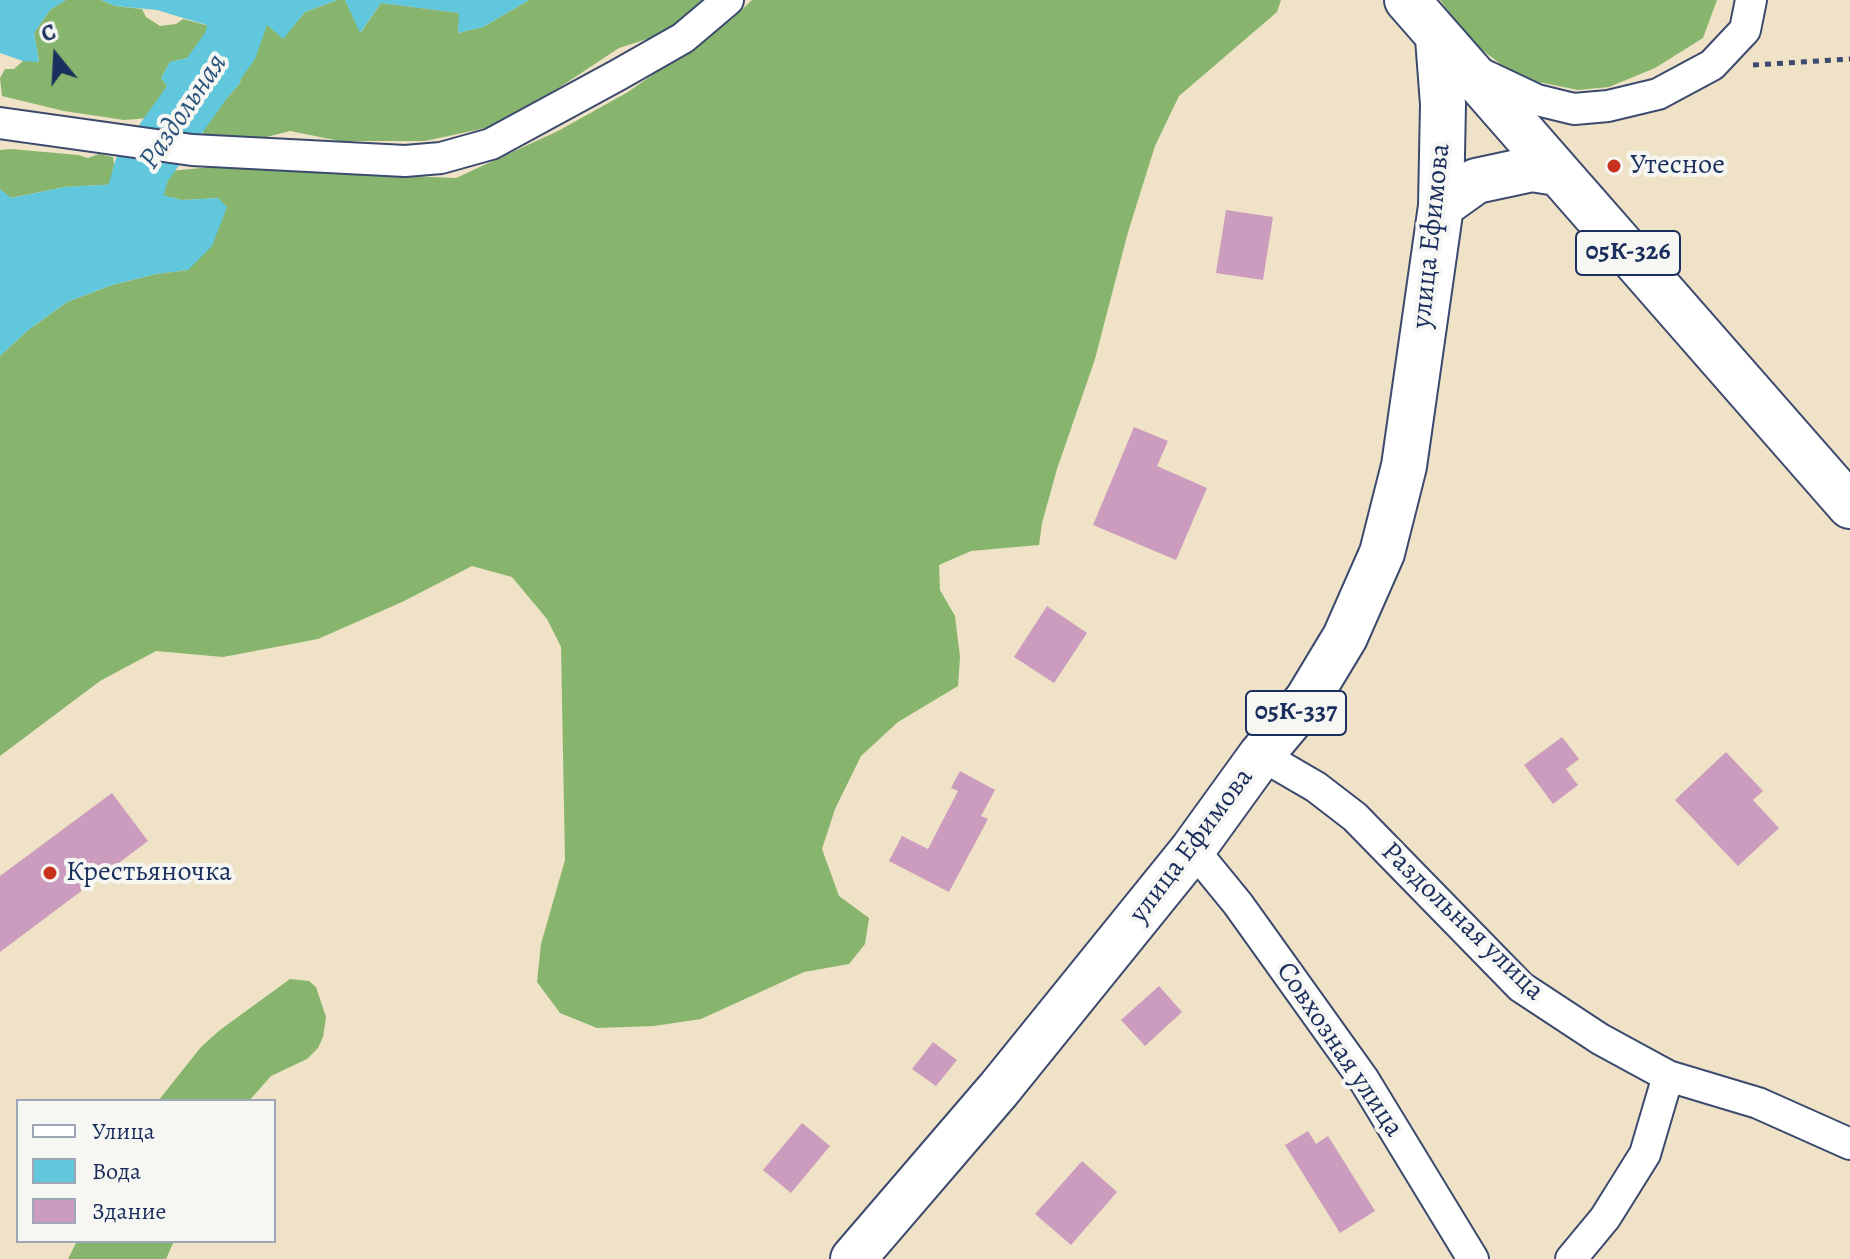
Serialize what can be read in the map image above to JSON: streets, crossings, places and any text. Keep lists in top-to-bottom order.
{
  "streets": {
    "main road": ["улица Ефимова", "05К-326", "05К-337"],
    "street": ["Раздольная улица", "Совхозная улица"]
  },
  "crossings": [
    ["улица Ефимова", "05К-326"],
    ["улица Ефимова", "Раздольная улица"],
    ["улица Ефимова", "Совхозная улица"]
  ],
  "water": ["Раздольная"],
  "places": ["Утесное", "Крестьяночка"],
  "legend": ["Улица", "Вода", "Здание"],
  "north": "top"
}
